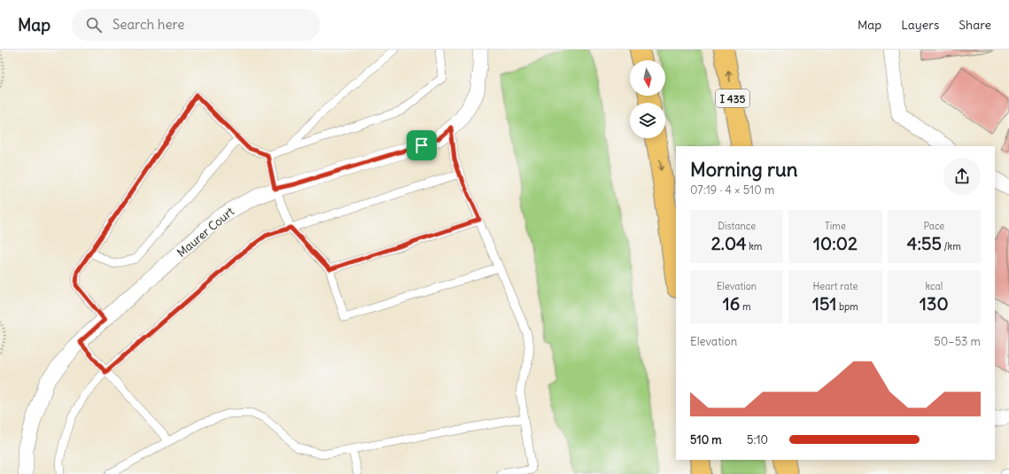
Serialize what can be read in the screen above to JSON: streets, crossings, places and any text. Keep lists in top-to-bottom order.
{
  "streets": {
    "highway": ["I 435"],
    "street": ["Maurer Court"]
  },
  "north": "bottom",
  "page": {
    "header": "Map",
    "search": "Search here",
    "nav": ["Map", "Layers", "Share"],
    "heading": ["Morning run", "07:19 · 4 × 510 m"],
    "stats": [
      ["Distance", "2.04 km"],
      ["Time", "10:02"],
      ["Pace", "4:55 /km"],
      ["Elevation", "16 m"],
      ["Heart rate", "151 bpm"],
      ["kcal", "130"]
    ],
    "chart": ["Elevation", "50–53 m"],
    "list": [
      {
        "name": "510 m",
        "note": "5:10"
      }
    ]
  }
}
